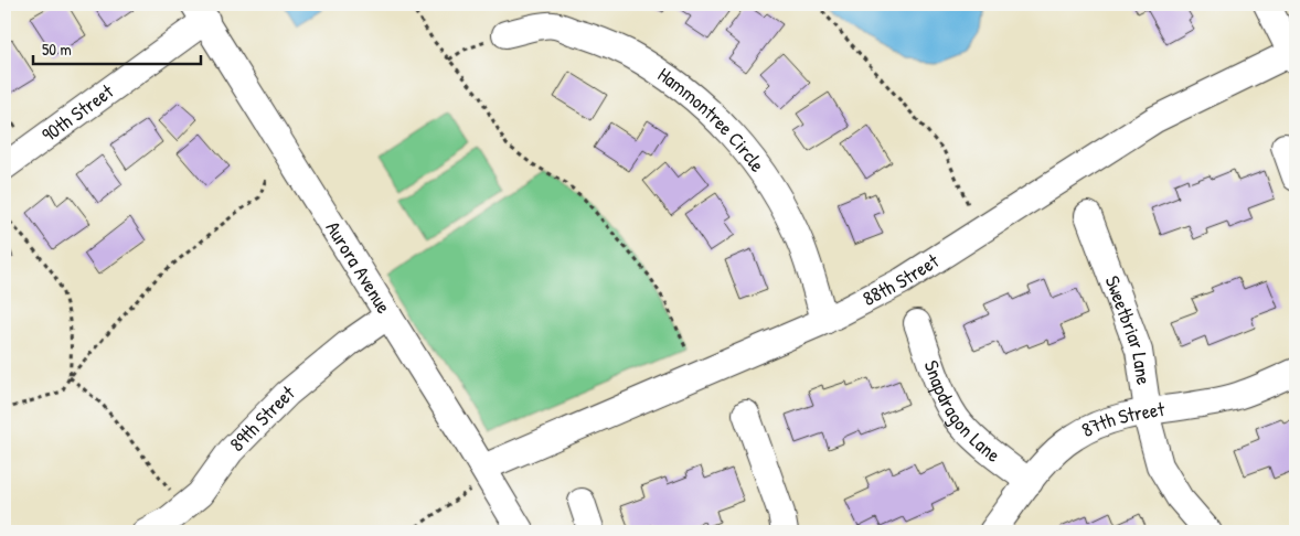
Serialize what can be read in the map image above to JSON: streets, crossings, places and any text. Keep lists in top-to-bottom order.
{
  "streets": {
    "street": [
      "90th Street",
      "Hammontree Circle",
      "Aurora Avenue",
      "88th Street",
      "Sweetbriar Lane",
      "Snapdragon Lane",
      "89th Street",
      "87th Street"
    ]
  },
  "crossings": [
    ["90th Street", "Aurora Avenue"],
    ["Hammontree Circle", "88th Street"],
    ["Aurora Avenue", "88th Street"],
    ["Aurora Avenue", "89th Street"],
    ["Sweetbriar Lane", "87th Street"],
    ["Snapdragon Lane", "87th Street"]
  ],
  "scale_bar": "50 m"
}
